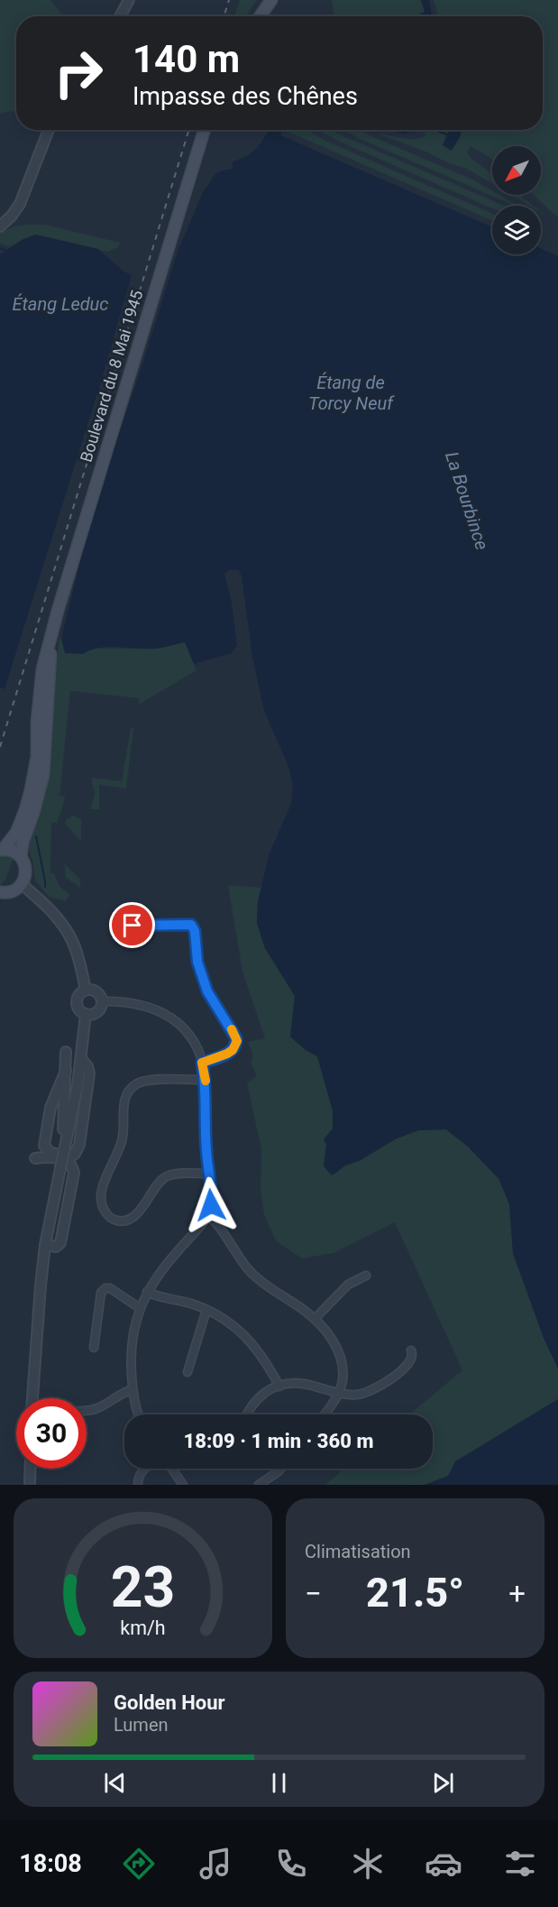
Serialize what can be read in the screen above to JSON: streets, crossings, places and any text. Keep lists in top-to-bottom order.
{
  "streets": {
    "main road": ["Boulevard du 8 Mai 1945"]
  },
  "water": ["Étang Leduc", "Étang de Torcy Neuf", "La Bourbince"],
  "north": "bottom left",
  "page": {
    "turn": ["140 m", "Impasse des Chênes"],
    "limit": "30",
    "trip": "18:09 · 1 min · 360 m",
    "tile": "Climatisation",
    "heat": ["−", "21.5°", "+"],
    "song": ["Golden Hour", "Lumen"],
    "tabs": "18:08",
    "gauge": ["23", "km/h"]
  }
}
